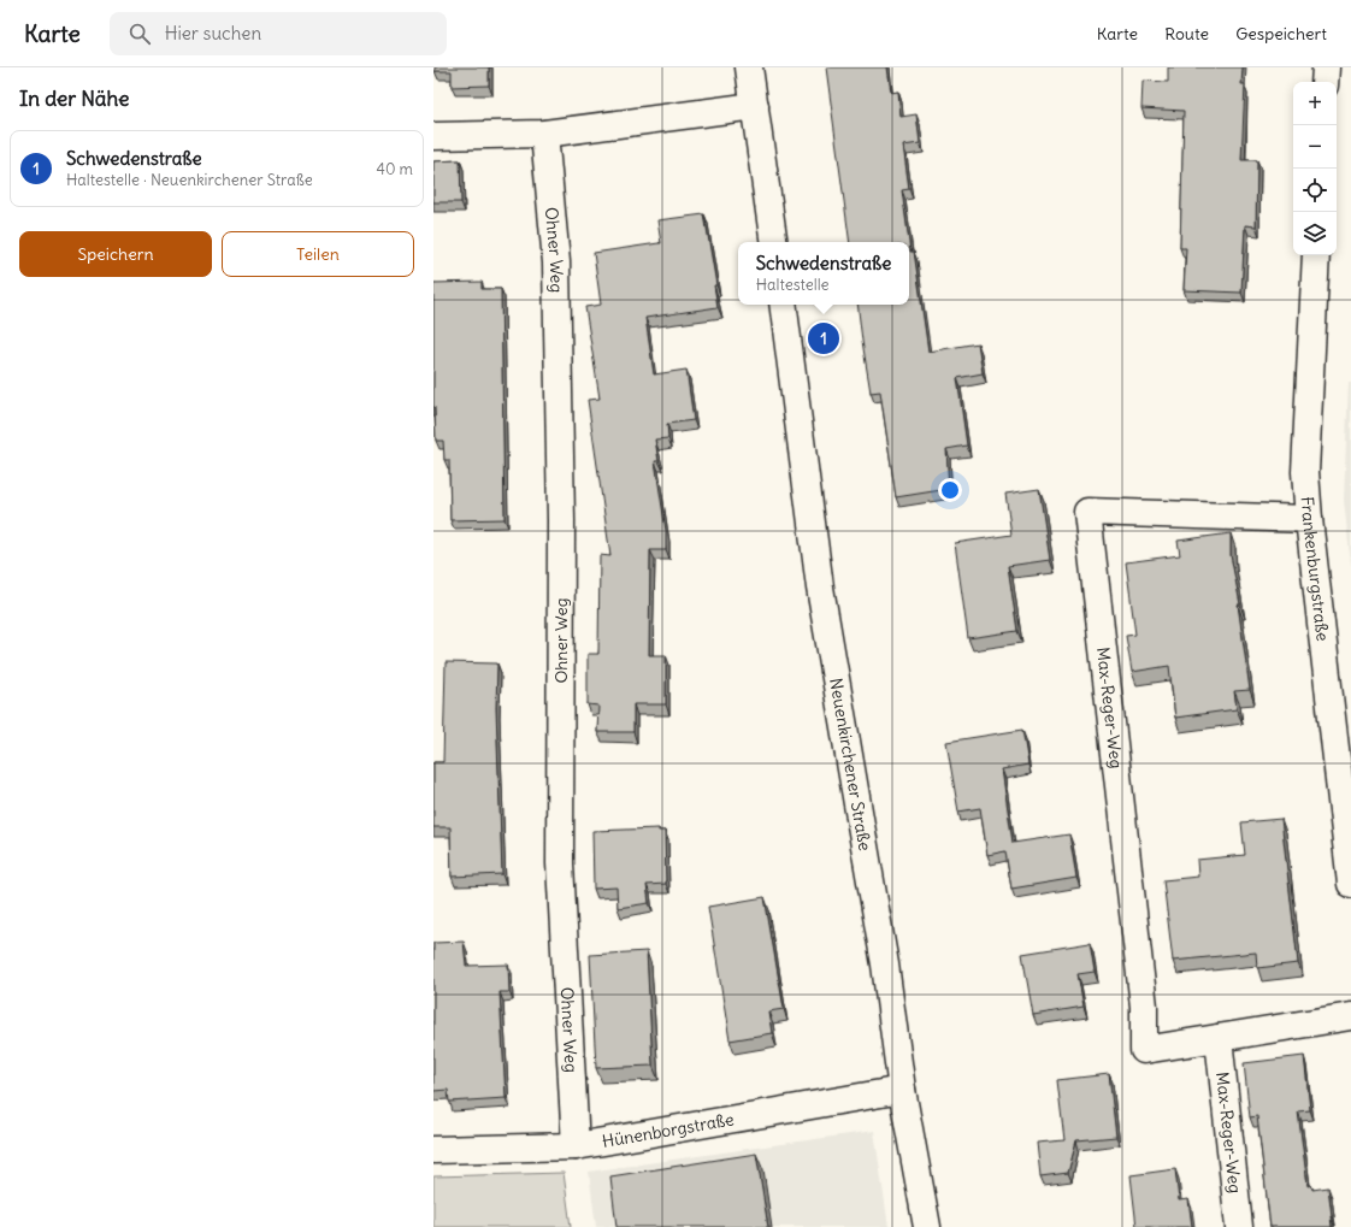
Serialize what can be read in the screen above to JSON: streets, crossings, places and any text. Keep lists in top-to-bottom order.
{
  "streets": {
    "street": [
      "Ohner Weg",
      "Frankenburgstraße",
      "Max-Reger-Weg",
      "Neuenkirchener Straße",
      "Hünenborgstraße"
    ]
  },
  "crossings": [
    ["Ohner Weg", "Hünenborgstraße"],
    ["Frankenburgstraße", "Max-Reger-Weg"],
    ["Neuenkirchener Straße", "Hünenborgstraße"]
  ],
  "page": {
    "header": "Karte",
    "search": "Hier suchen",
    "nav": ["Karte", "Route", "Gespeichert"],
    "heading": "In der Nähe",
    "map_buttons": ["+", "−"],
    "list": [
      {
        "mark": "1",
        "name": "Schwedenstraße",
        "note": "Haltestelle · Neuenkirchener Straße",
        "value": "40 m"
      }
    ],
    "buttons": ["Speichern", "Teilen"],
    "popup": ["Schwedenstraße", "Haltestelle"],
    "pins": "1"
  }
}
